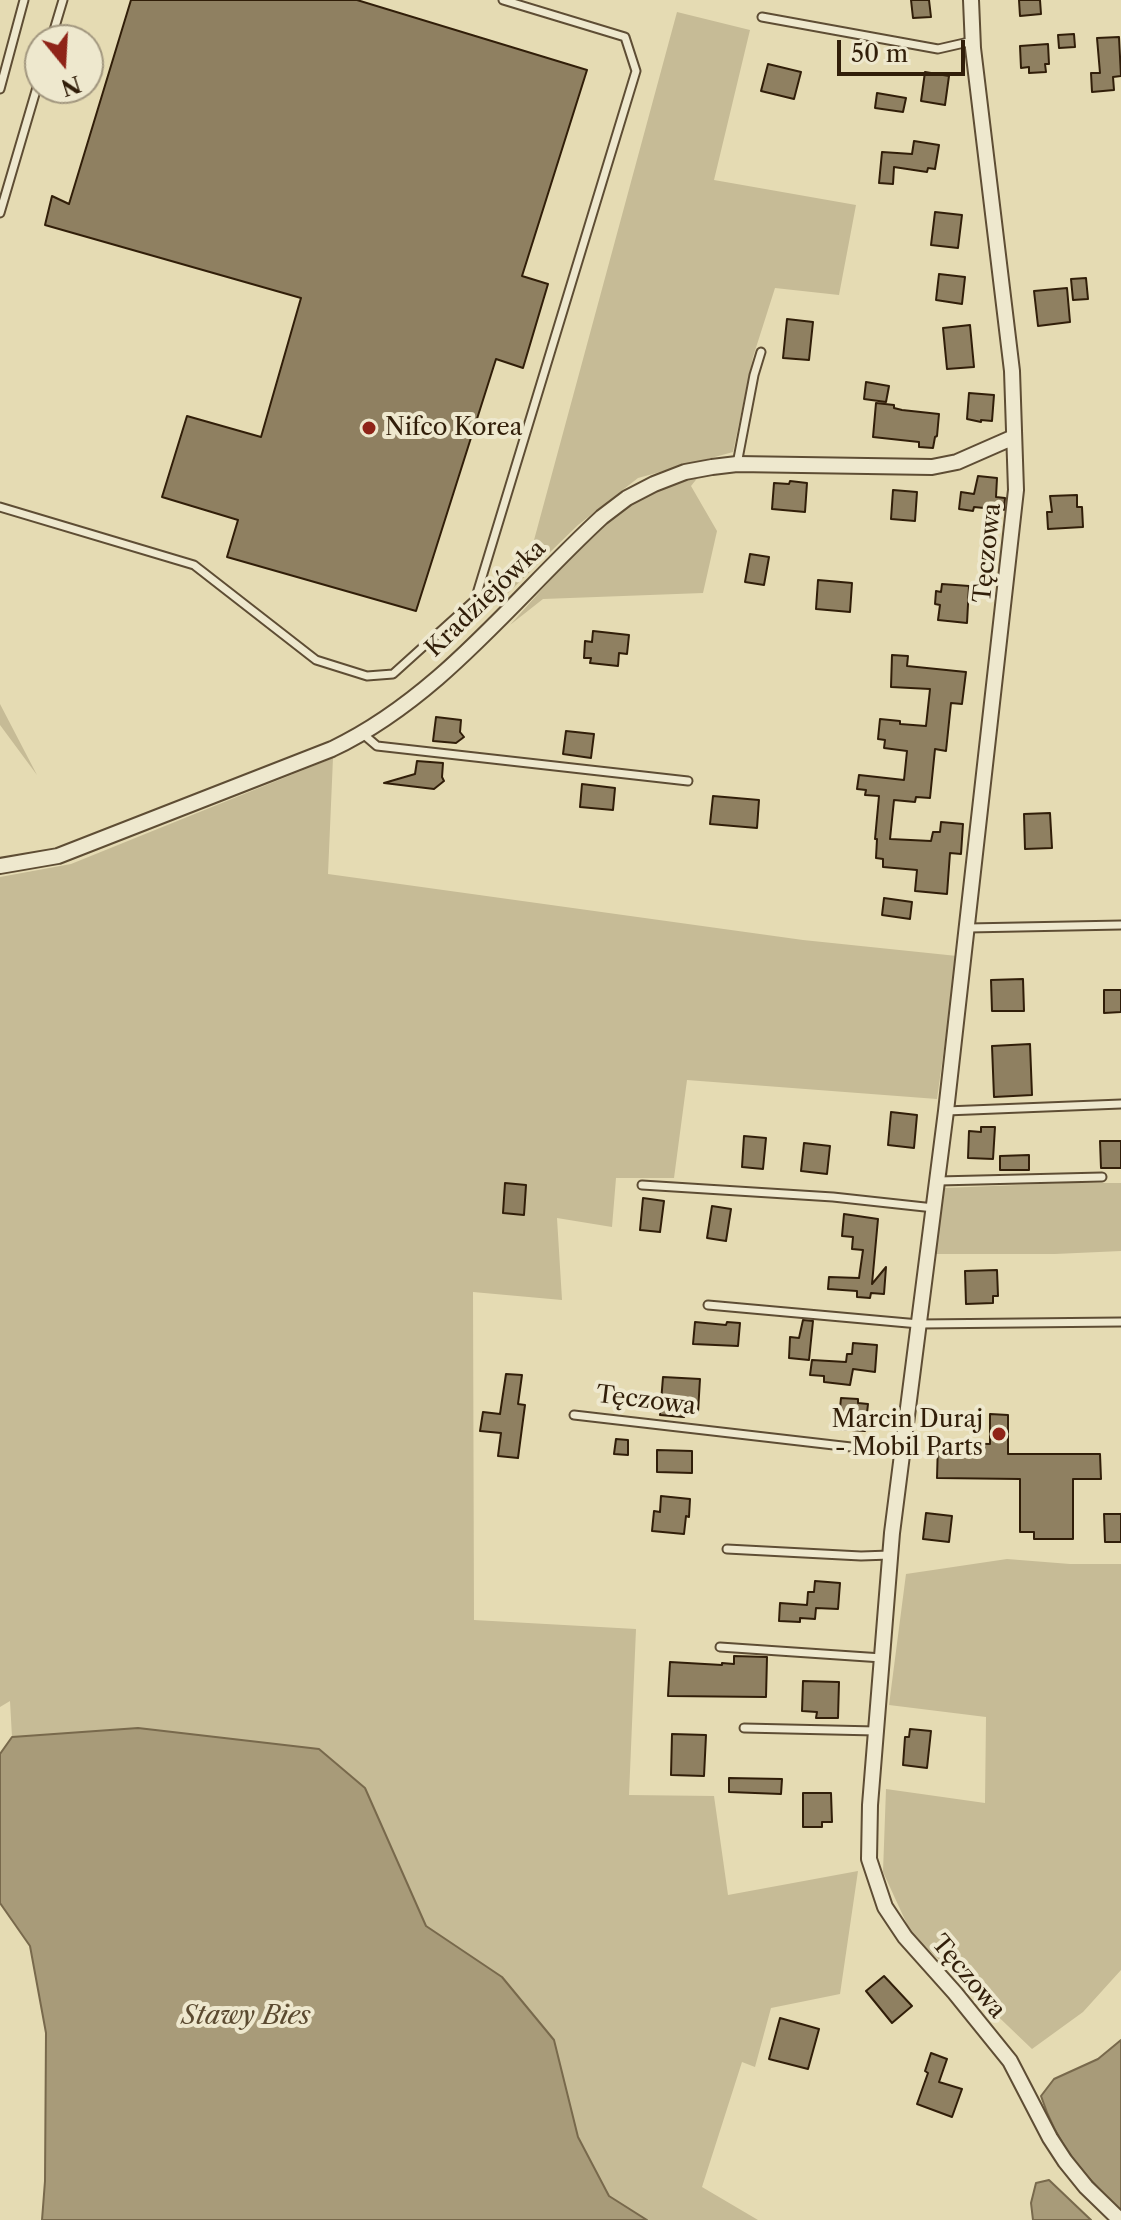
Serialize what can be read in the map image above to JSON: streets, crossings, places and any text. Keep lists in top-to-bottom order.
{
  "streets": {
    "street": ["Tęczowa", "Kradziejówka"]
  },
  "crossings": [
    ["Tęczowa", "Kradziejówka"]
  ],
  "water": ["Stawy Bies"],
  "places": ["Nifco Korea", "Marcin Duraj - Mobil Parts"],
  "scale_bar": "50 m",
  "north": "bottom"
}
